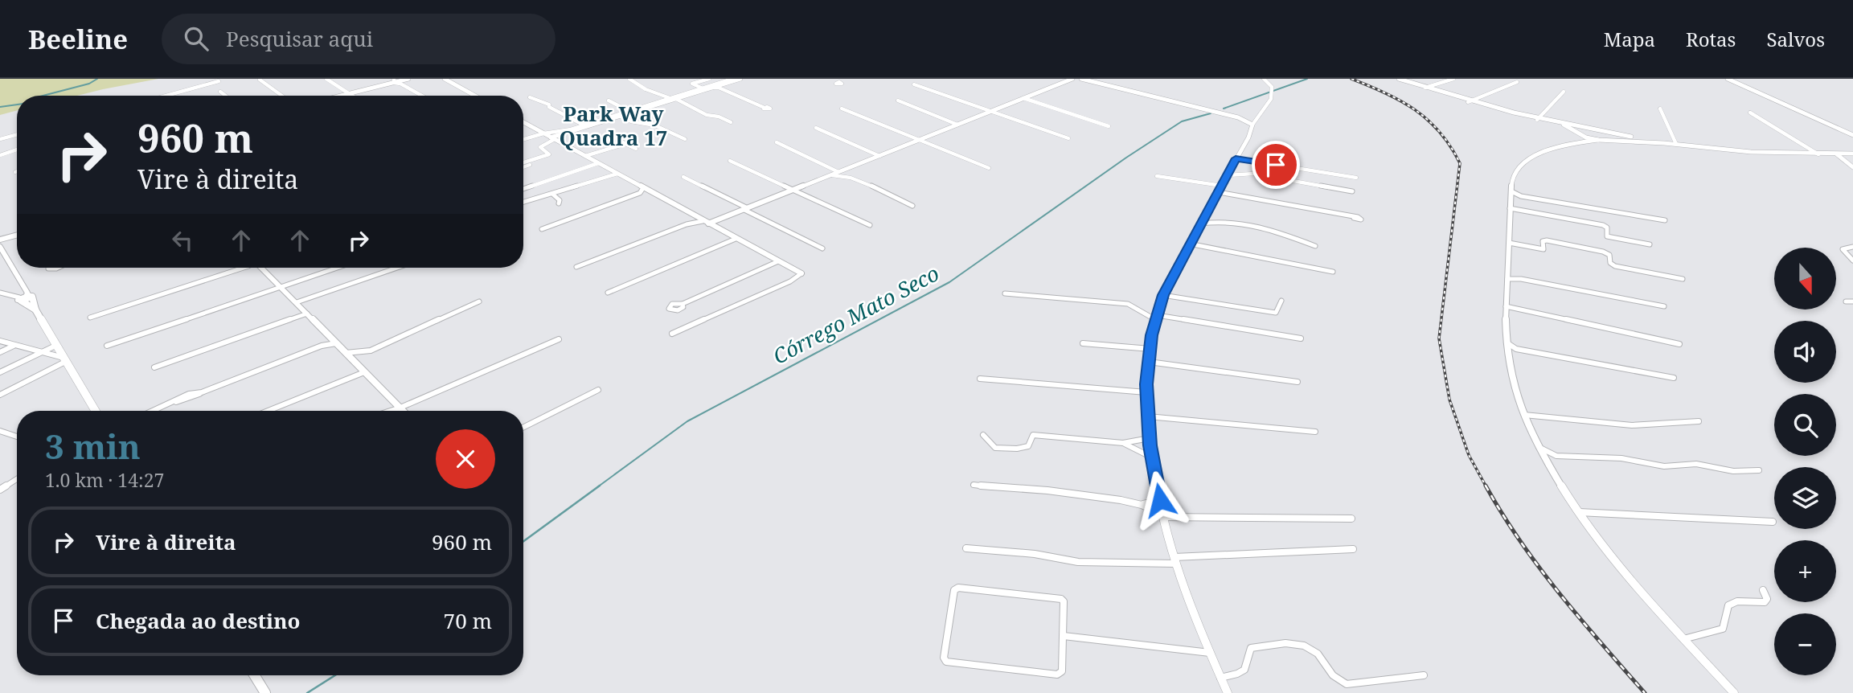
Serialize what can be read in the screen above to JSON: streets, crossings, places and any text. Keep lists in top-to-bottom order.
{
  "districts": ["Park Way Quadra 17"],
  "water": ["Córrego Mato Seco"],
  "north": "bottom",
  "page": {
    "header": "Beeline",
    "search": "Pesquisar aqui",
    "nav": ["Mapa", "Rotas", "Salvos"],
    "turn": ["960 m", "Vire à direita"],
    "map_buttons": ["+", "−"],
    "heading": ["3 min", "1.0 km · 14:27"],
    "list": [
      {
        "name": "Vire à direita",
        "value": "960 m"
      },
      {
        "name": "Chegada ao destino",
        "value": "70 m"
      }
    ]
  }
}
